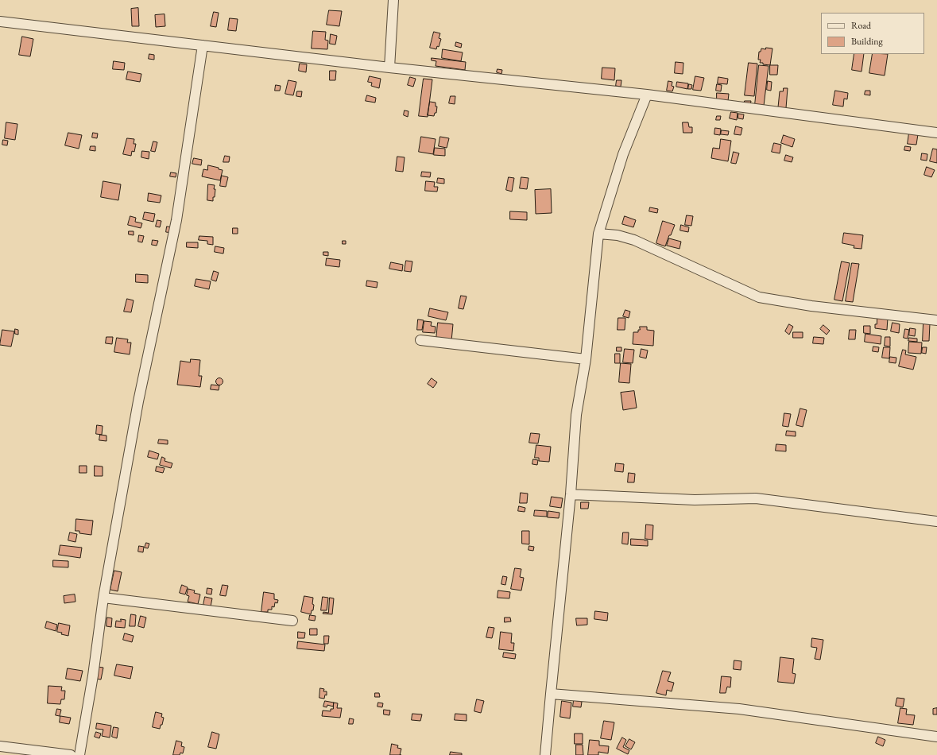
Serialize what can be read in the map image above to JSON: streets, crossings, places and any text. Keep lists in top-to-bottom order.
{
  "legend": ["Road", "Building"]
}
